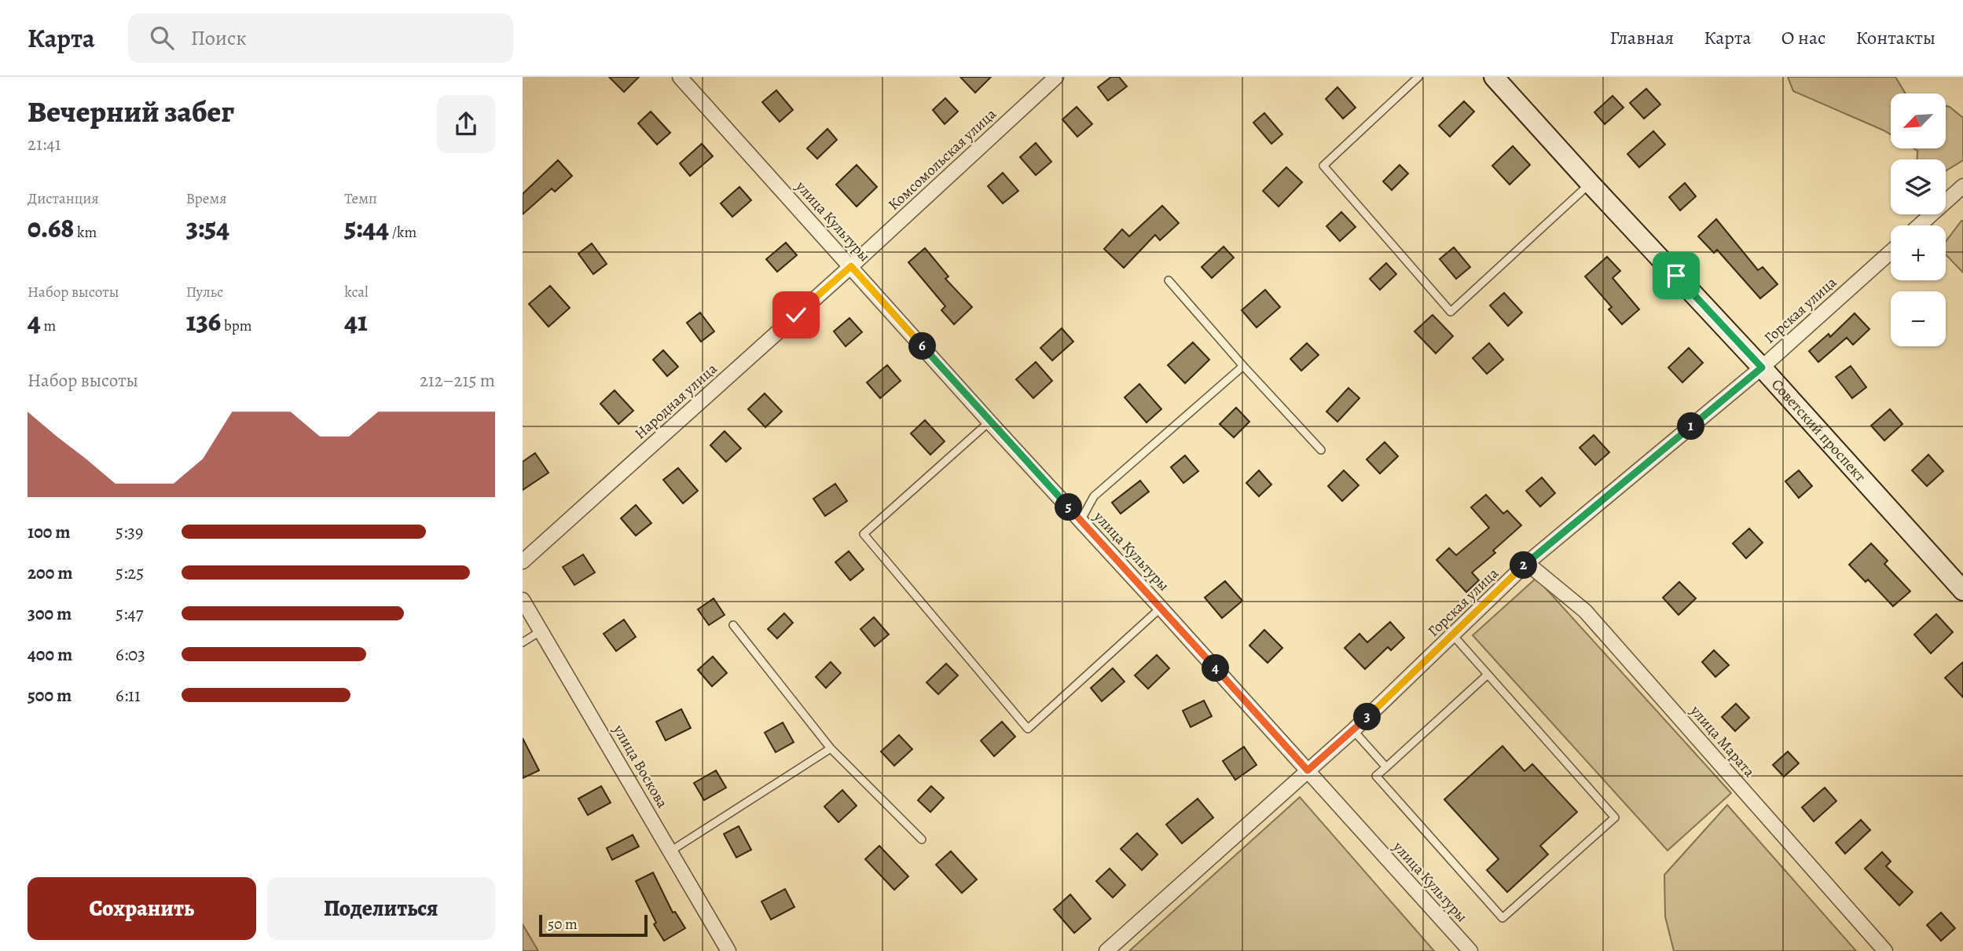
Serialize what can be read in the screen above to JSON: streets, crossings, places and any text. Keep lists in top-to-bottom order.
{
  "streets": {
    "street": [
      "Комсомольская улица",
      "улица Культуры",
      "Горская улица",
      "Народная улица",
      "Советский проспект",
      "улица Марата",
      "улица Воскова"
    ]
  },
  "crossings": [
    ["Комсомольская улица", "улица Культуры"],
    ["Комсомольская улица", "Народная улица"],
    ["улица Культуры", "Горская улица"],
    ["улица Культуры", "Народная улица"],
    ["Горская улица", "Советский проспект"],
    ["Горская улица", "улица Марата"]
  ],
  "scale_bar": "50 m",
  "north": "bottom left",
  "page": {
    "header": "Карта",
    "search": "Поиск",
    "nav": [
      "Главная",
      "Карта",
      "О нас",
      "Контакты"
    ],
    "heading": ["Вечерний забег", "21:41"],
    "map_buttons": ["+", "−"],
    "stats": [
      ["Дистанция", "0.68 km"],
      ["Время", "3:54"],
      ["Темп", "5:44 /km"],
      ["Набор высоты", "4 m"],
      ["Пульс", "136 bpm"],
      ["kcal", "41"]
    ],
    "pins": [
      "6",
      "1",
      "5",
      "2",
      "4",
      "3"
    ],
    "chart": ["Набор высоты", "212–215 m"],
    "list": [
      {
        "name": "100 m",
        "note": "5:39"
      },
      {
        "name": "200 m",
        "note": "5:25"
      },
      {
        "name": "300 m",
        "note": "5:47"
      },
      {
        "name": "400 m",
        "note": "6:03"
      },
      {
        "name": "500 m",
        "note": "6:11"
      }
    ],
    "buttons": ["Сохранить", "Поделиться"],
    "scale": "50 m"
  }
}
